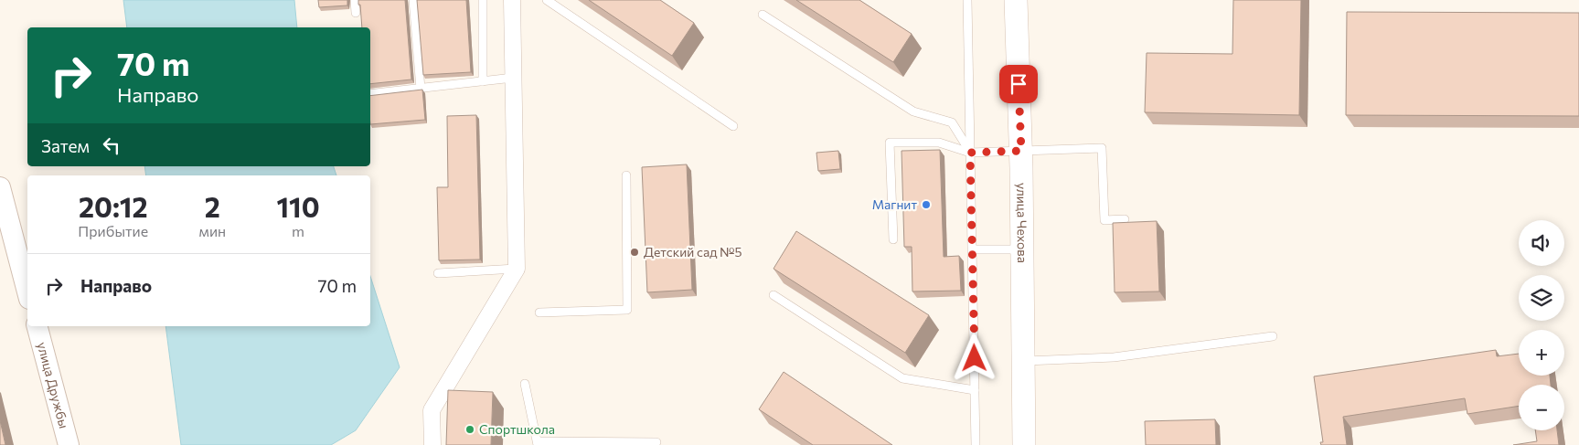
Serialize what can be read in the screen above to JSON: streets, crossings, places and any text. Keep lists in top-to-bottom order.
{
  "streets": {
    "main road": ["улица Чехова"],
    "street": ["улица Дружбы"]
  },
  "places": ["Магнит", "Детский сад №5", "Спортшкола"],
  "page": {
    "turn": ["70 m", "Направо"],
    "then": "Затем",
    "eta": [
      "20:12",
      "Прибытие",
      "2",
      "мин",
      "110",
      "m"
    ],
    "map_buttons": ["+", "−"],
    "list": [
      {
        "name": "Направо",
        "value": "70 m"
      }
    ]
  }
}
